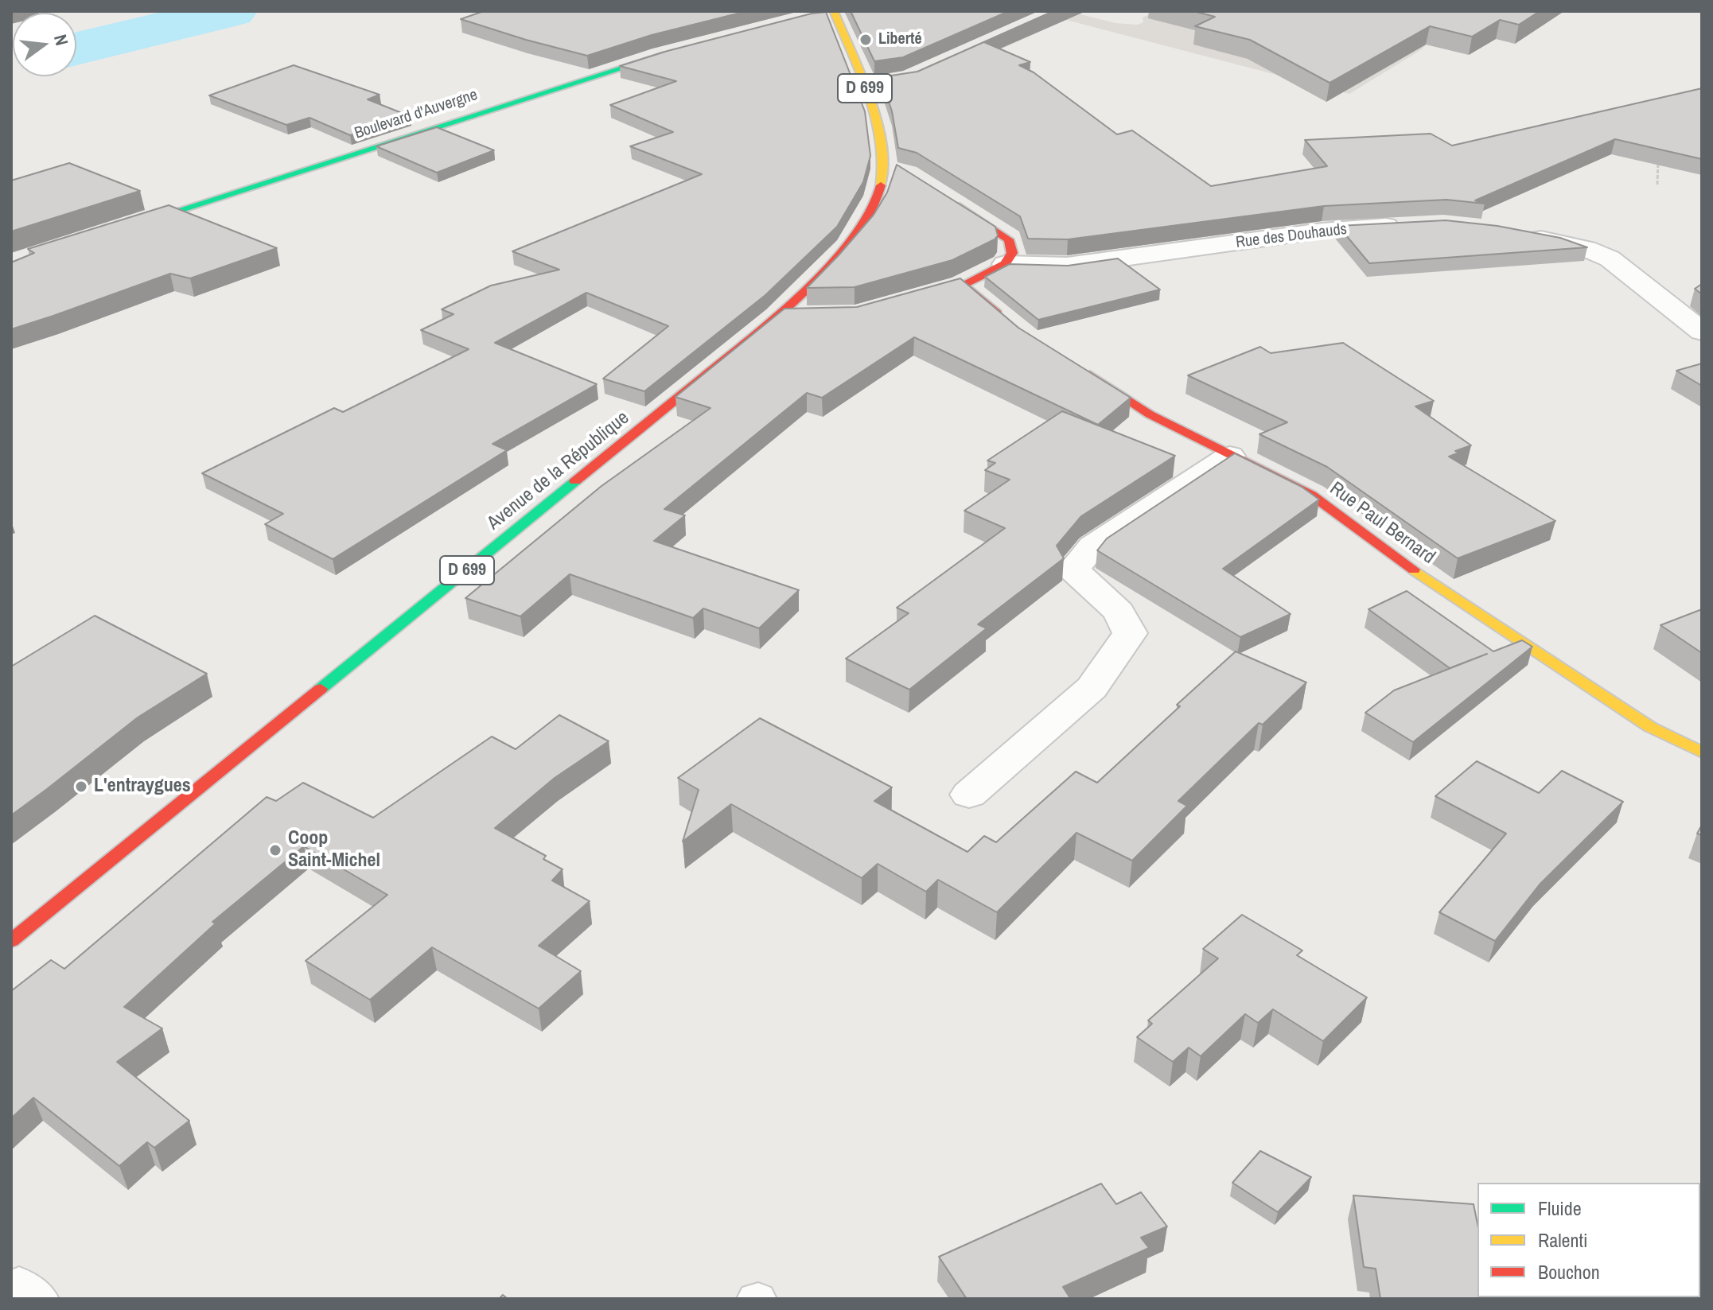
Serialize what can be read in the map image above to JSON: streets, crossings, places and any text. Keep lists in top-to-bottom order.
{
  "streets": {
    "main road": [
      "D 699",
      "Boulevard d'Auvergne",
      "Avenue de la République",
      "Rue Paul Bernard"
    ],
    "street": ["Rue des Douhauds"]
  },
  "crossings": [
    ["D 699", "Avenue de la République"]
  ],
  "places": ["Liberté", "L'entraygues", "Coop Saint-Michel"],
  "legend": ["Fluide", "Ralenti", "Bouchon"],
  "north": "right"
}
